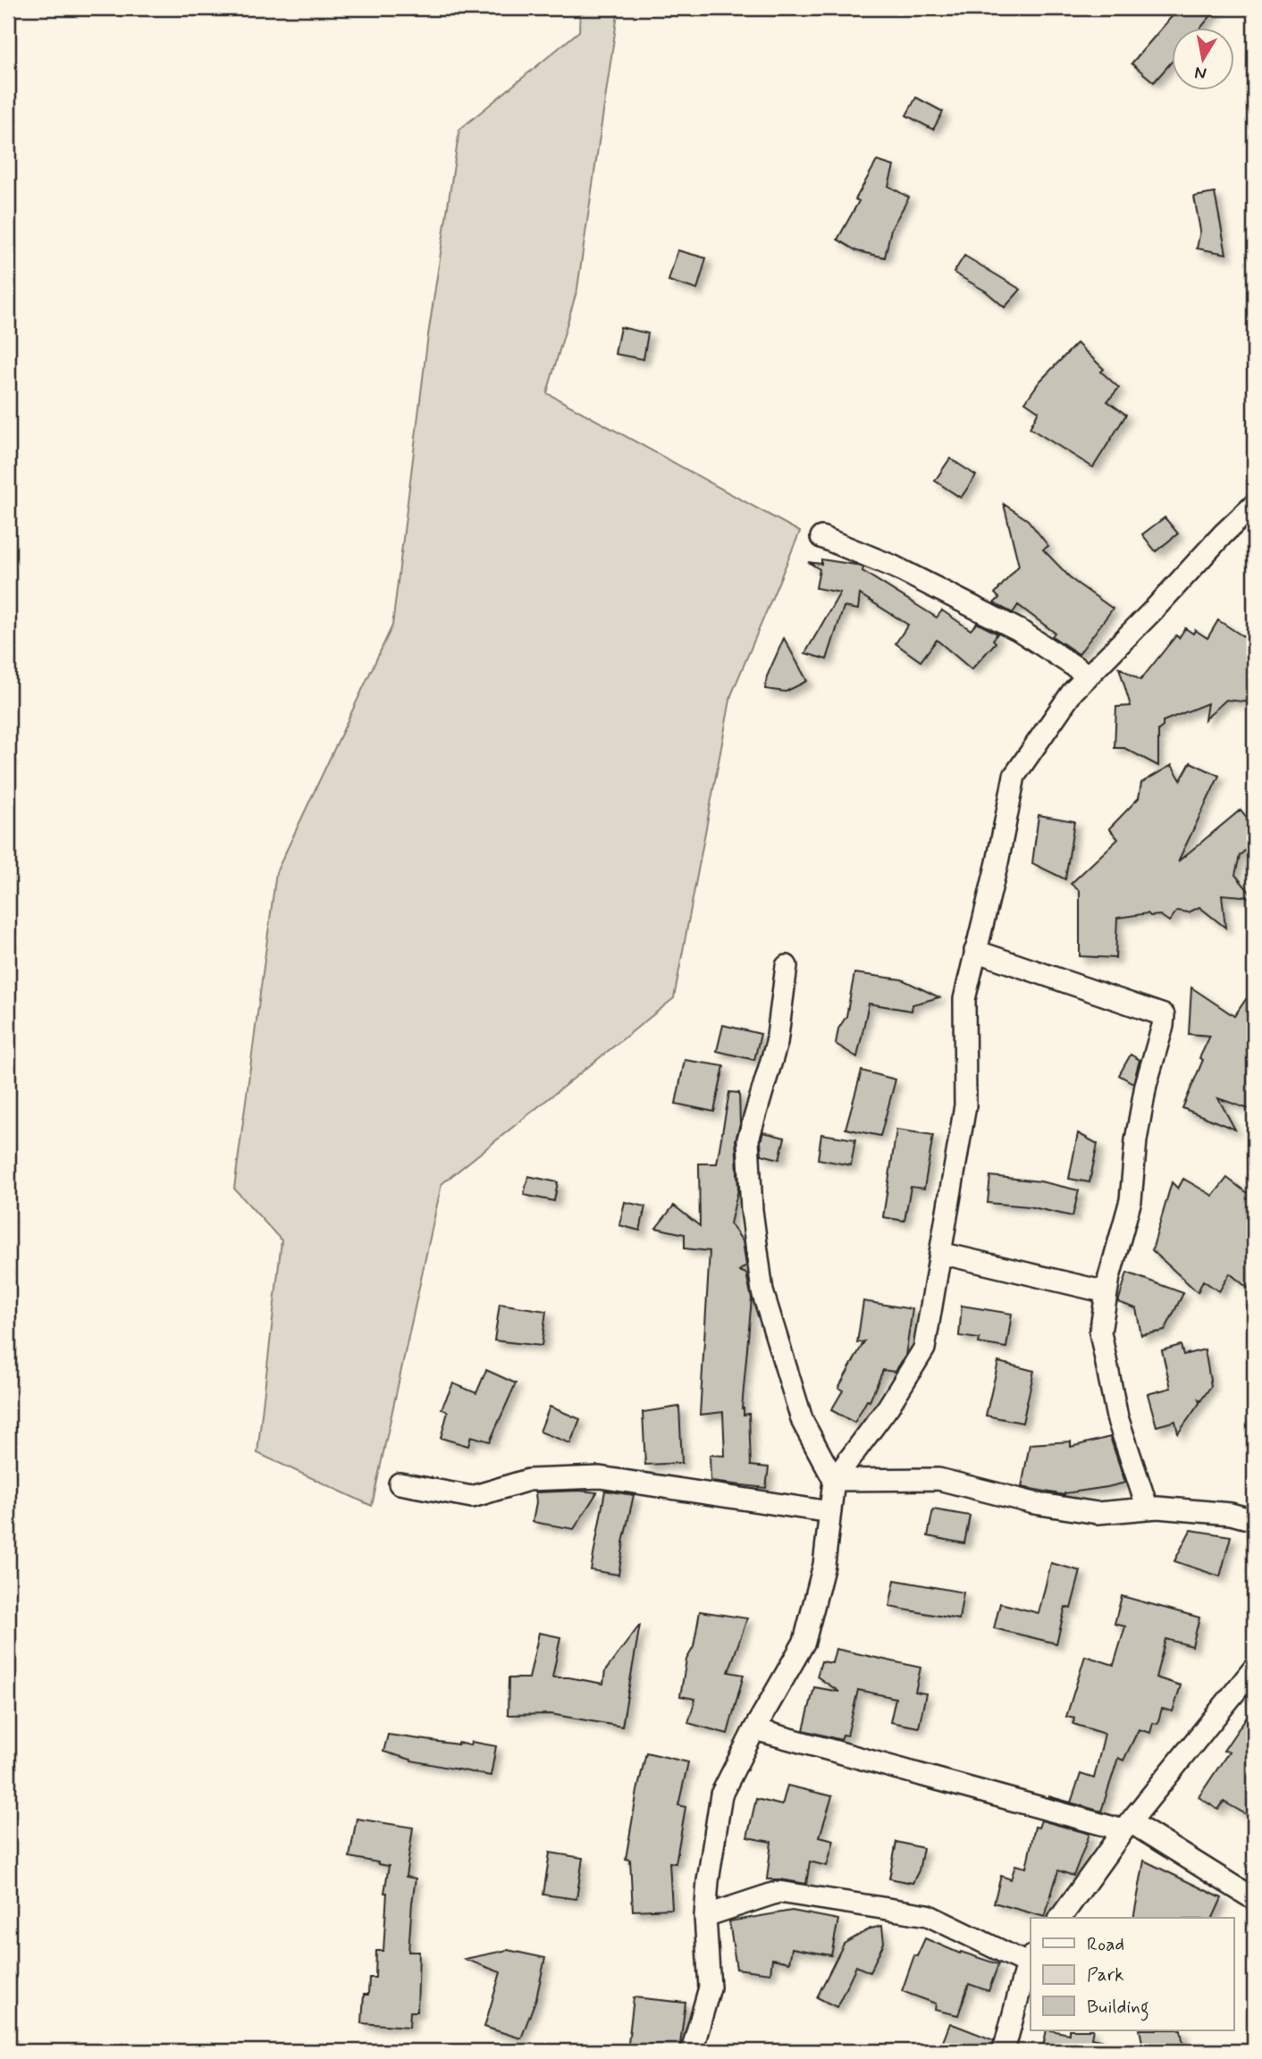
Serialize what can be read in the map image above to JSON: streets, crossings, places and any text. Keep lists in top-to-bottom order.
{
  "legend": ["Road", "Park", "Building"],
  "north": "bottom"
}
